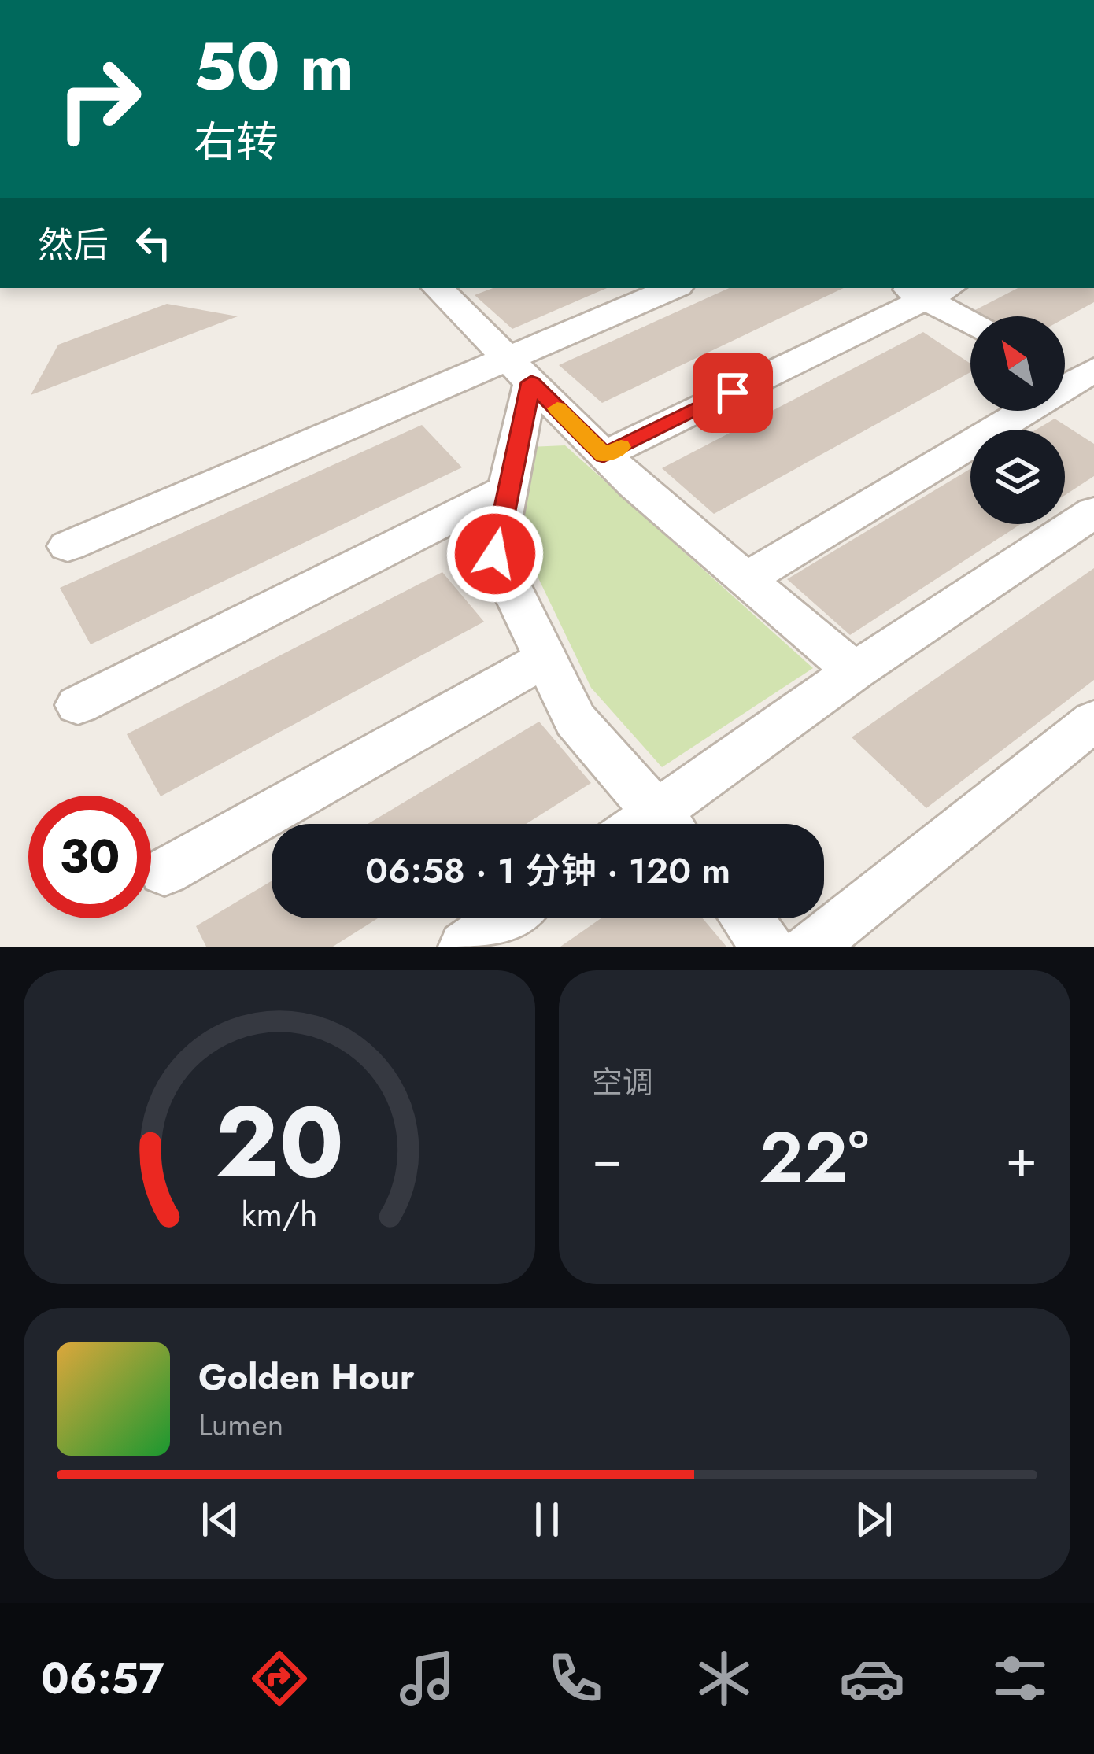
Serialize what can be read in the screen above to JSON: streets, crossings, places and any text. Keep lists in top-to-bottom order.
{
  "north": "top left",
  "page": {
    "turn": ["50 m", "右转"],
    "then": "然后",
    "limit": "30",
    "trip": "06:58 · 1 分钟 · 120 m",
    "tile": "空调",
    "heat": ["−", "22°", "+"],
    "song": ["Golden Hour", "Lumen"],
    "tabs": "06:57",
    "gauge": ["20", "km/h"]
  }
}
